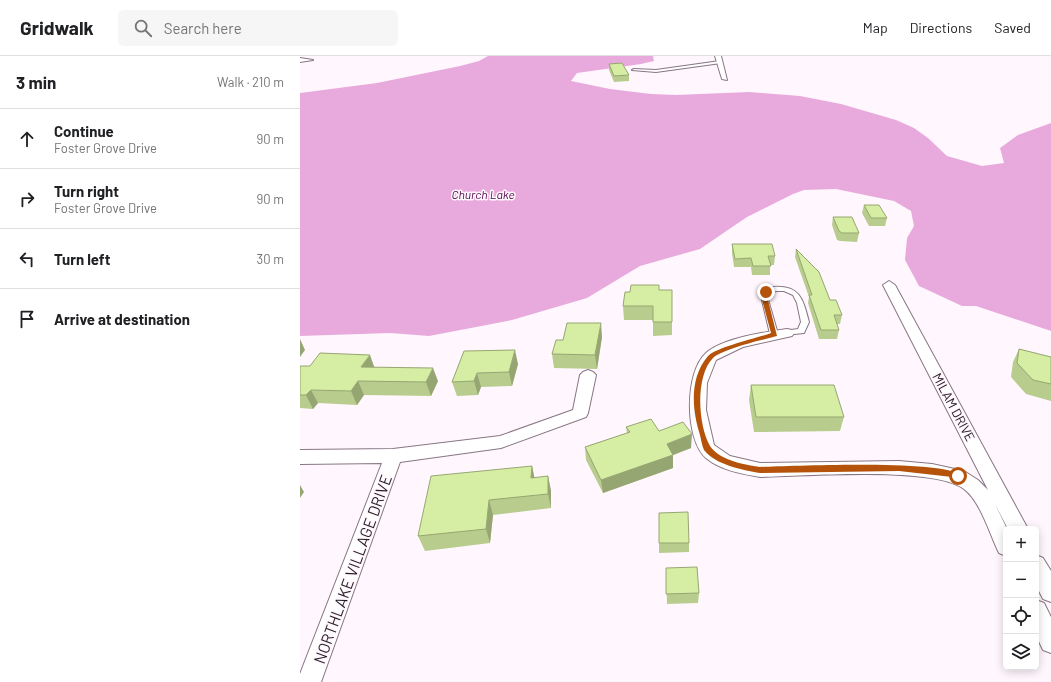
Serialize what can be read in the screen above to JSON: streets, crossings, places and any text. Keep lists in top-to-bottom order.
{
  "streets": {
    "street": ["MILAM DRIVE", "NORTHLAKE VILLAGE DRIVE"]
  },
  "water": ["Church Lake"],
  "page": {
    "header": "Gridwalk",
    "search": "Search here",
    "nav": ["Map", "Directions", "Saved"],
    "heading": ["3 min", "Walk · 210 m"],
    "list": [
      ["Continue", "Foster Grove Drive", "90 m"],
      ["Turn right", "Foster Grove Drive", "90 m"],
      ["Turn left", "30 m"],
      "Arrive at destination"
    ],
    "map_buttons": ["+", "−"]
  }
}
